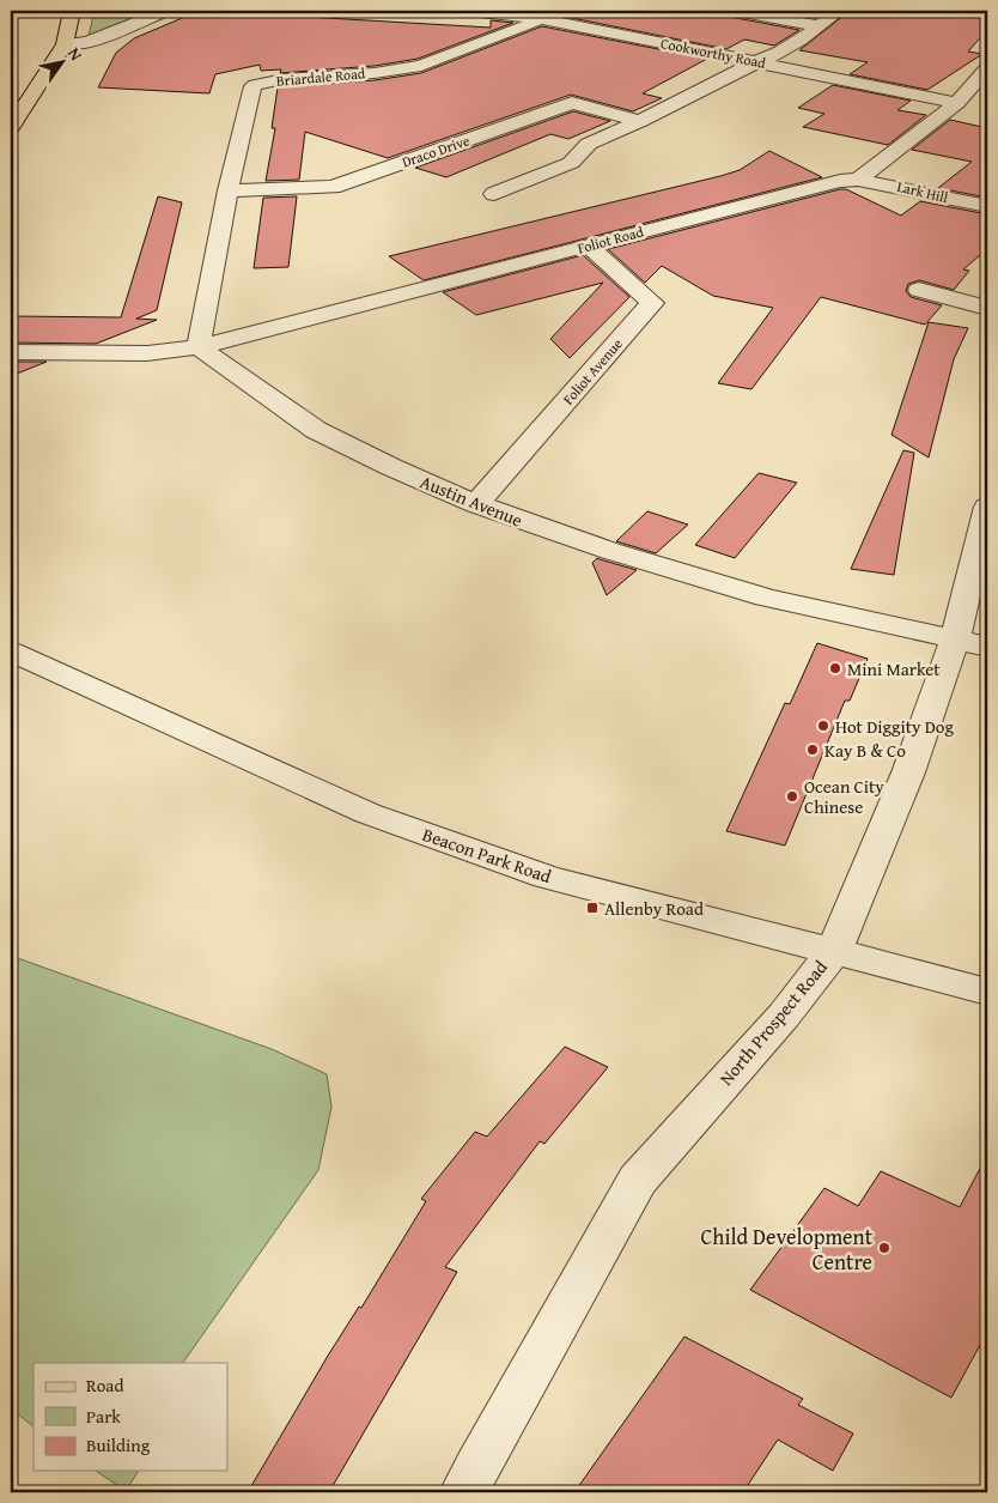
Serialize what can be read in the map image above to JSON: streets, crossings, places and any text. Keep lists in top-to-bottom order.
{
  "streets": {
    "street": [
      "Cookworthy Road",
      "Briardale Road",
      "Draco Drive",
      "Lark Hill",
      "Foliot Road",
      "Foliot Avenue",
      "Austin Avenue",
      "Beacon Park Road",
      "North Prospect Road"
    ]
  },
  "crossings": [
    ["Cookworthy Road", "Briardale Road"],
    ["Cookworthy Road", "Foliot Road"],
    ["Briardale Road", "Draco Drive"],
    ["Briardale Road", "Foliot Road"],
    ["Briardale Road", "Austin Avenue"],
    ["Lark Hill", "Foliot Road"],
    ["Foliot Road", "Foliot Avenue"],
    ["Foliot Road", "Austin Avenue"],
    ["Foliot Avenue", "Austin Avenue"],
    ["Austin Avenue", "North Prospect Road"],
    ["Beacon Park Road", "North Prospect Road"]
  ],
  "places": {
    "other": [
      "Mini Market",
      "Hot Diggity Dog",
      "Kay B & Co",
      "Ocean City Chinese",
      "Child Development Centre"
    ],
    "transit": ["Allenby Road"]
  },
  "legend": ["Road", "Park", "Building"],
  "north": "top right"
}
